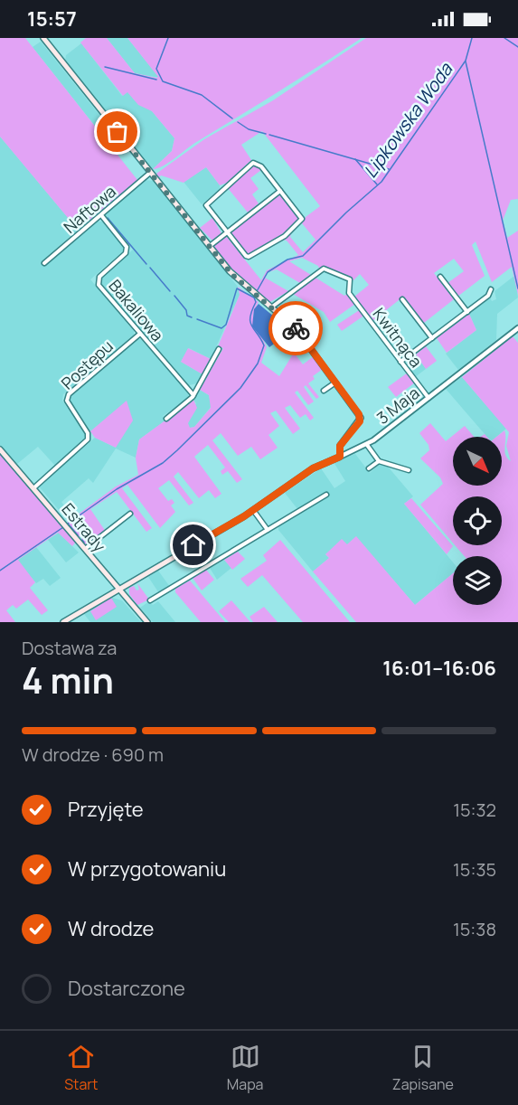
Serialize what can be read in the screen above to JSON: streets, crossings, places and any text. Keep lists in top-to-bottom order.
{
  "streets": {
    "main road": ["3 Maja", "Estrady"],
    "street": [
      "Naftowa",
      "Bakaliowa",
      "Kwitnąca",
      "Postępu"
    ]
  },
  "crossings": [
    ["Naftowa", "Bakaliowa"],
    ["Bakaliowa", "Postępu"],
    ["Kwitnąca", "3 Maja"],
    ["Postępu", "Estrady"],
    ["3 Maja", "Estrady"]
  ],
  "water": ["Lipkowska Woda"],
  "north": "bottom right",
  "page": {
    "status": "15:57",
    "heading": ["4 min", "Dostawa za", "16:01–16:06"],
    "bar": "W drodze · 690 m",
    "list": [
      ["Przyjęte", "15:32"],
      ["W przygotowaniu", "15:35"],
      ["W drodze", "15:38"],
      "Dostarczone"
    ],
    "tabs": ["Start", "Mapa", "Zapisane"]
  }
}
